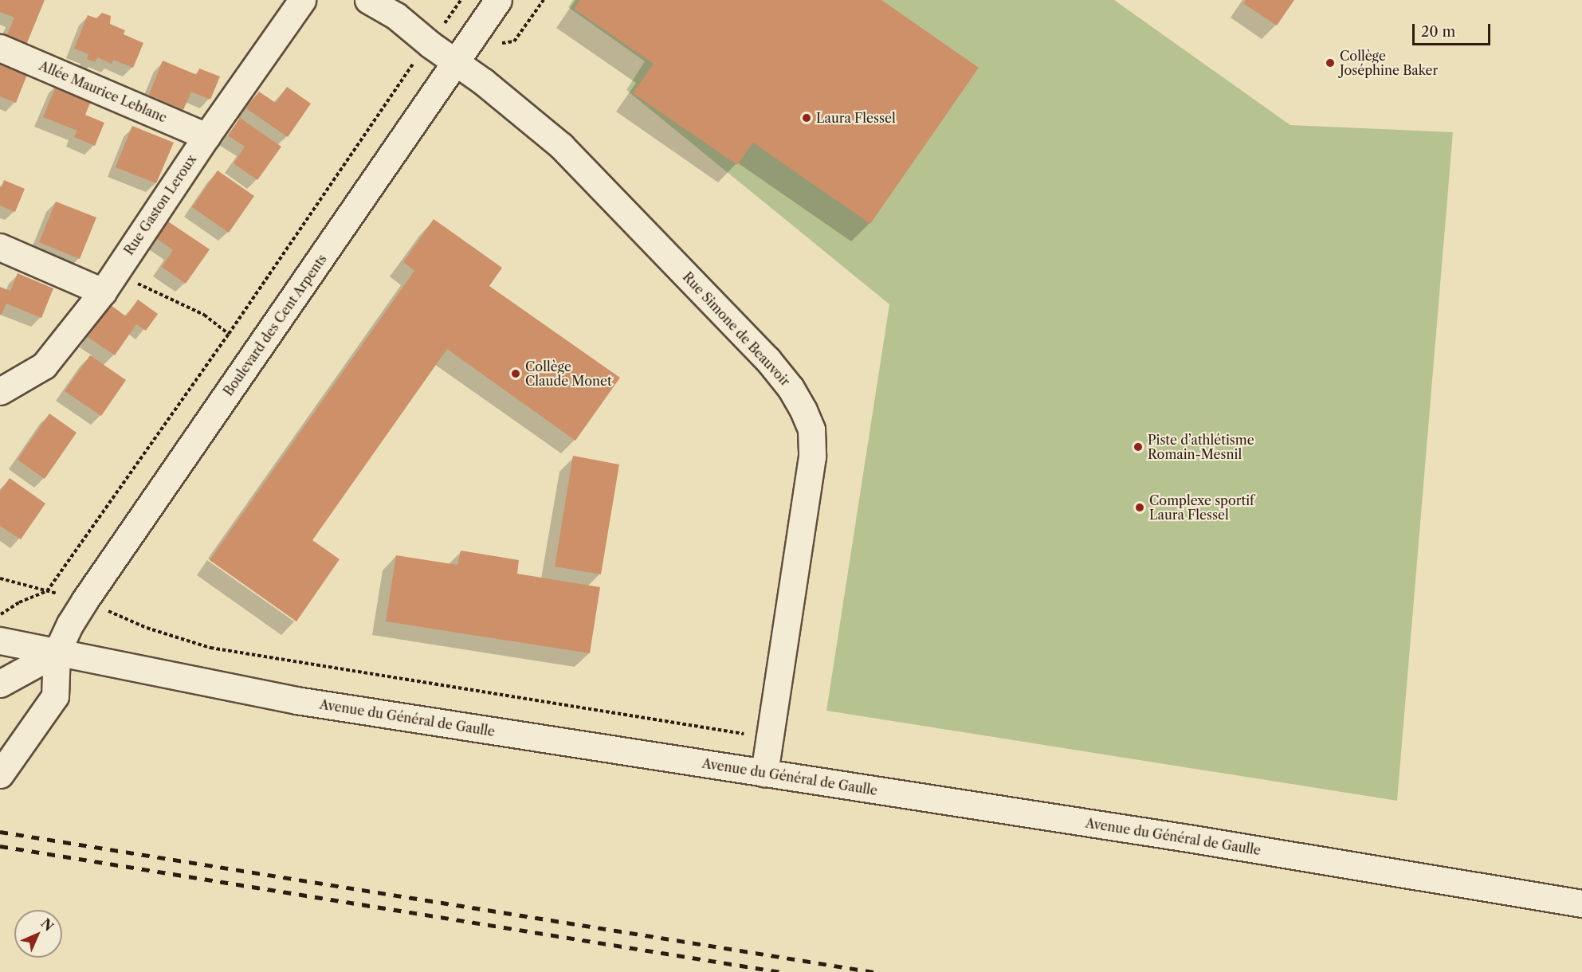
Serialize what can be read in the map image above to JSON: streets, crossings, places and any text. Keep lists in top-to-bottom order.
{
  "streets": {
    "street": [
      "Allée Maurice Leblanc",
      "Rue Gaston Leroux",
      "Boulevard des Cent Arpents",
      "Rue Simone de Beauvoir",
      "Avenue du Général de Gaulle"
    ]
  },
  "crossings": [
    ["Allée Maurice Leblanc", "Rue Gaston Leroux"],
    ["Boulevard des Cent Arpents", "Rue Simone de Beauvoir"],
    ["Boulevard des Cent Arpents", "Avenue du Général de Gaulle"],
    ["Rue Simone de Beauvoir", "Avenue du Général de Gaulle"]
  ],
  "places": [
    "Collège Joséphine Baker",
    "Laura Flessel",
    "Collège Claude Monet",
    "Piste d’athlétisme Romain-Mesnil",
    "Complexe sportif Laura Flessel"
  ],
  "scale_bar": "20 m",
  "north": "top right"
}
